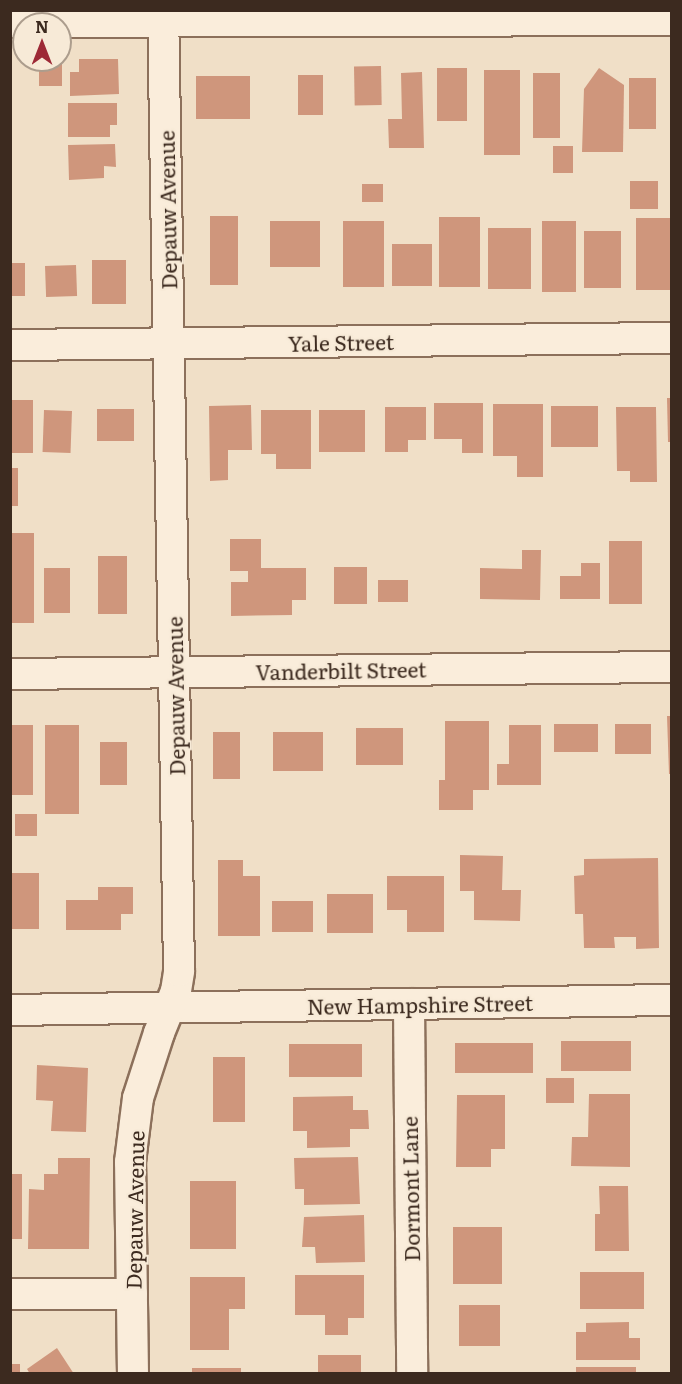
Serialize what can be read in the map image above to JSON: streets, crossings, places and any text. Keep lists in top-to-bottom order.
{
  "streets": {
    "street": [
      "Depauw Avenue",
      "Yale Street",
      "Vanderbilt Street",
      "New Hampshire Street",
      "Dormont Lane"
    ]
  },
  "crossings": [
    ["Depauw Avenue", "Yale Street"],
    ["Depauw Avenue", "Vanderbilt Street"],
    ["Depauw Avenue", "New Hampshire Street"],
    ["New Hampshire Street", "Dormont Lane"]
  ],
  "north": "top"
}
